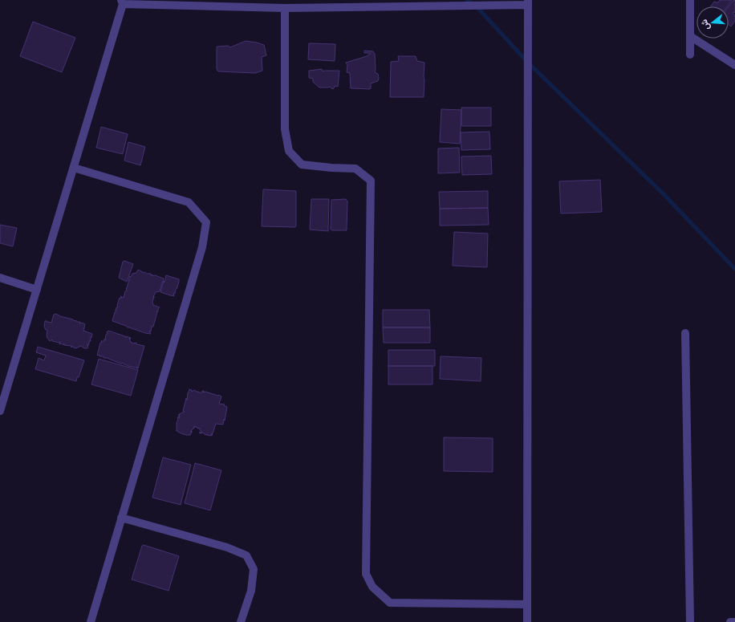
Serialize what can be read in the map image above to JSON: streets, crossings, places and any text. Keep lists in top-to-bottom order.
{
  "north": "left"
}
